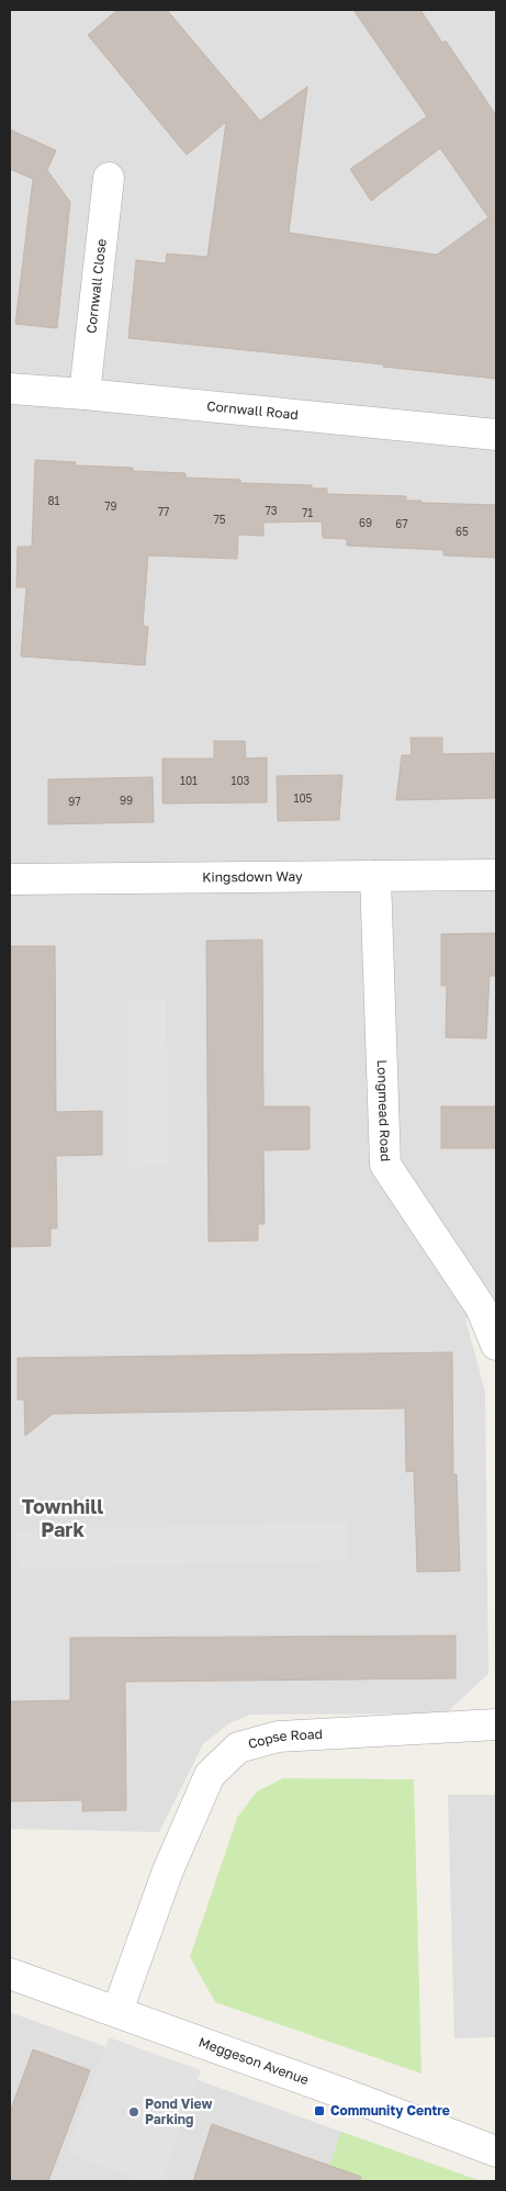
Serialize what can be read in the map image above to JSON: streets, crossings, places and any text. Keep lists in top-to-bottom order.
{
  "streets": {
    "street": [
      "Cornwall Close",
      "Cornwall Road",
      "Kingsdown Way",
      "Longmead Road",
      "Copse Road",
      "Meggeson Avenue"
    ]
  },
  "crossings": [
    ["Cornwall Close", "Cornwall Road"],
    ["Kingsdown Way", "Longmead Road"],
    ["Copse Road", "Meggeson Avenue"]
  ],
  "districts": ["Townhill Park"],
  "places": {
    "transit": ["Community Centre"],
    "other": ["Pond View Parking"]
  },
  "house_numbers": [
    "81",
    "79",
    "73",
    "77",
    "71",
    "75",
    "69",
    "67",
    "65",
    "101",
    "103",
    "105",
    "99",
    "97"
  ]
}
